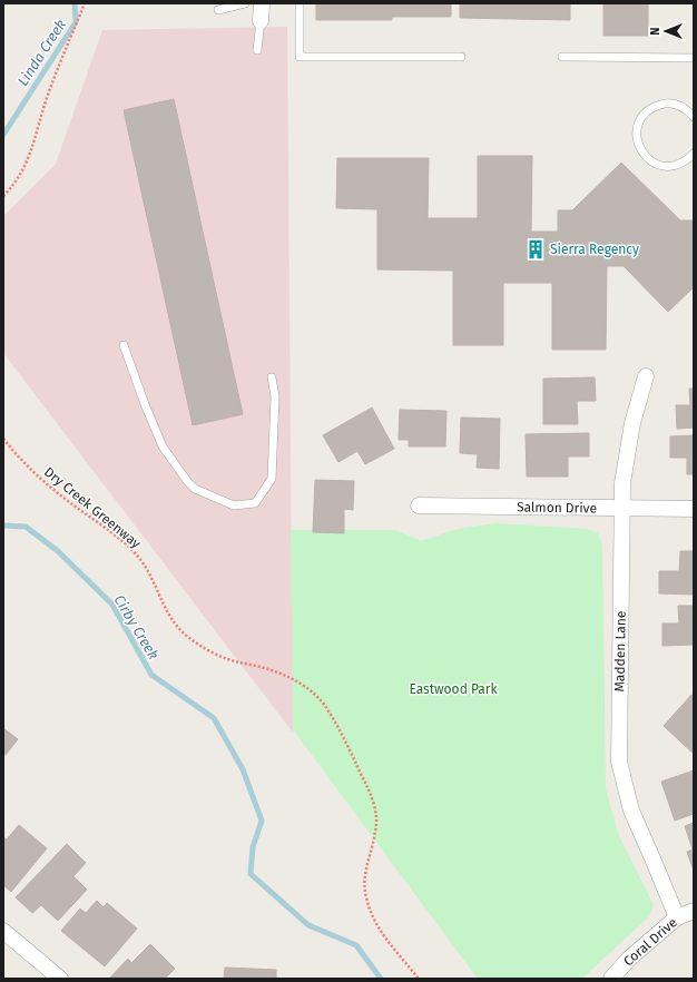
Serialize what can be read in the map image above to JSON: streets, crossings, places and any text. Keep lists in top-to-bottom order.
{
  "streets": {
    "street": ["Salmon Drive", "Madden Lane", "Coral Drive"],
    "path": ["Dry Creek Greenway"]
  },
  "crossings": [
    ["Salmon Drive", "Madden Lane"],
    ["Madden Lane", "Coral Drive"]
  ],
  "water": ["Linda Creek", "Cirby Creek"],
  "parks": ["Eastwood Park"],
  "places": {
    "building": ["Sierra Regency"]
  },
  "north": "left"
}
